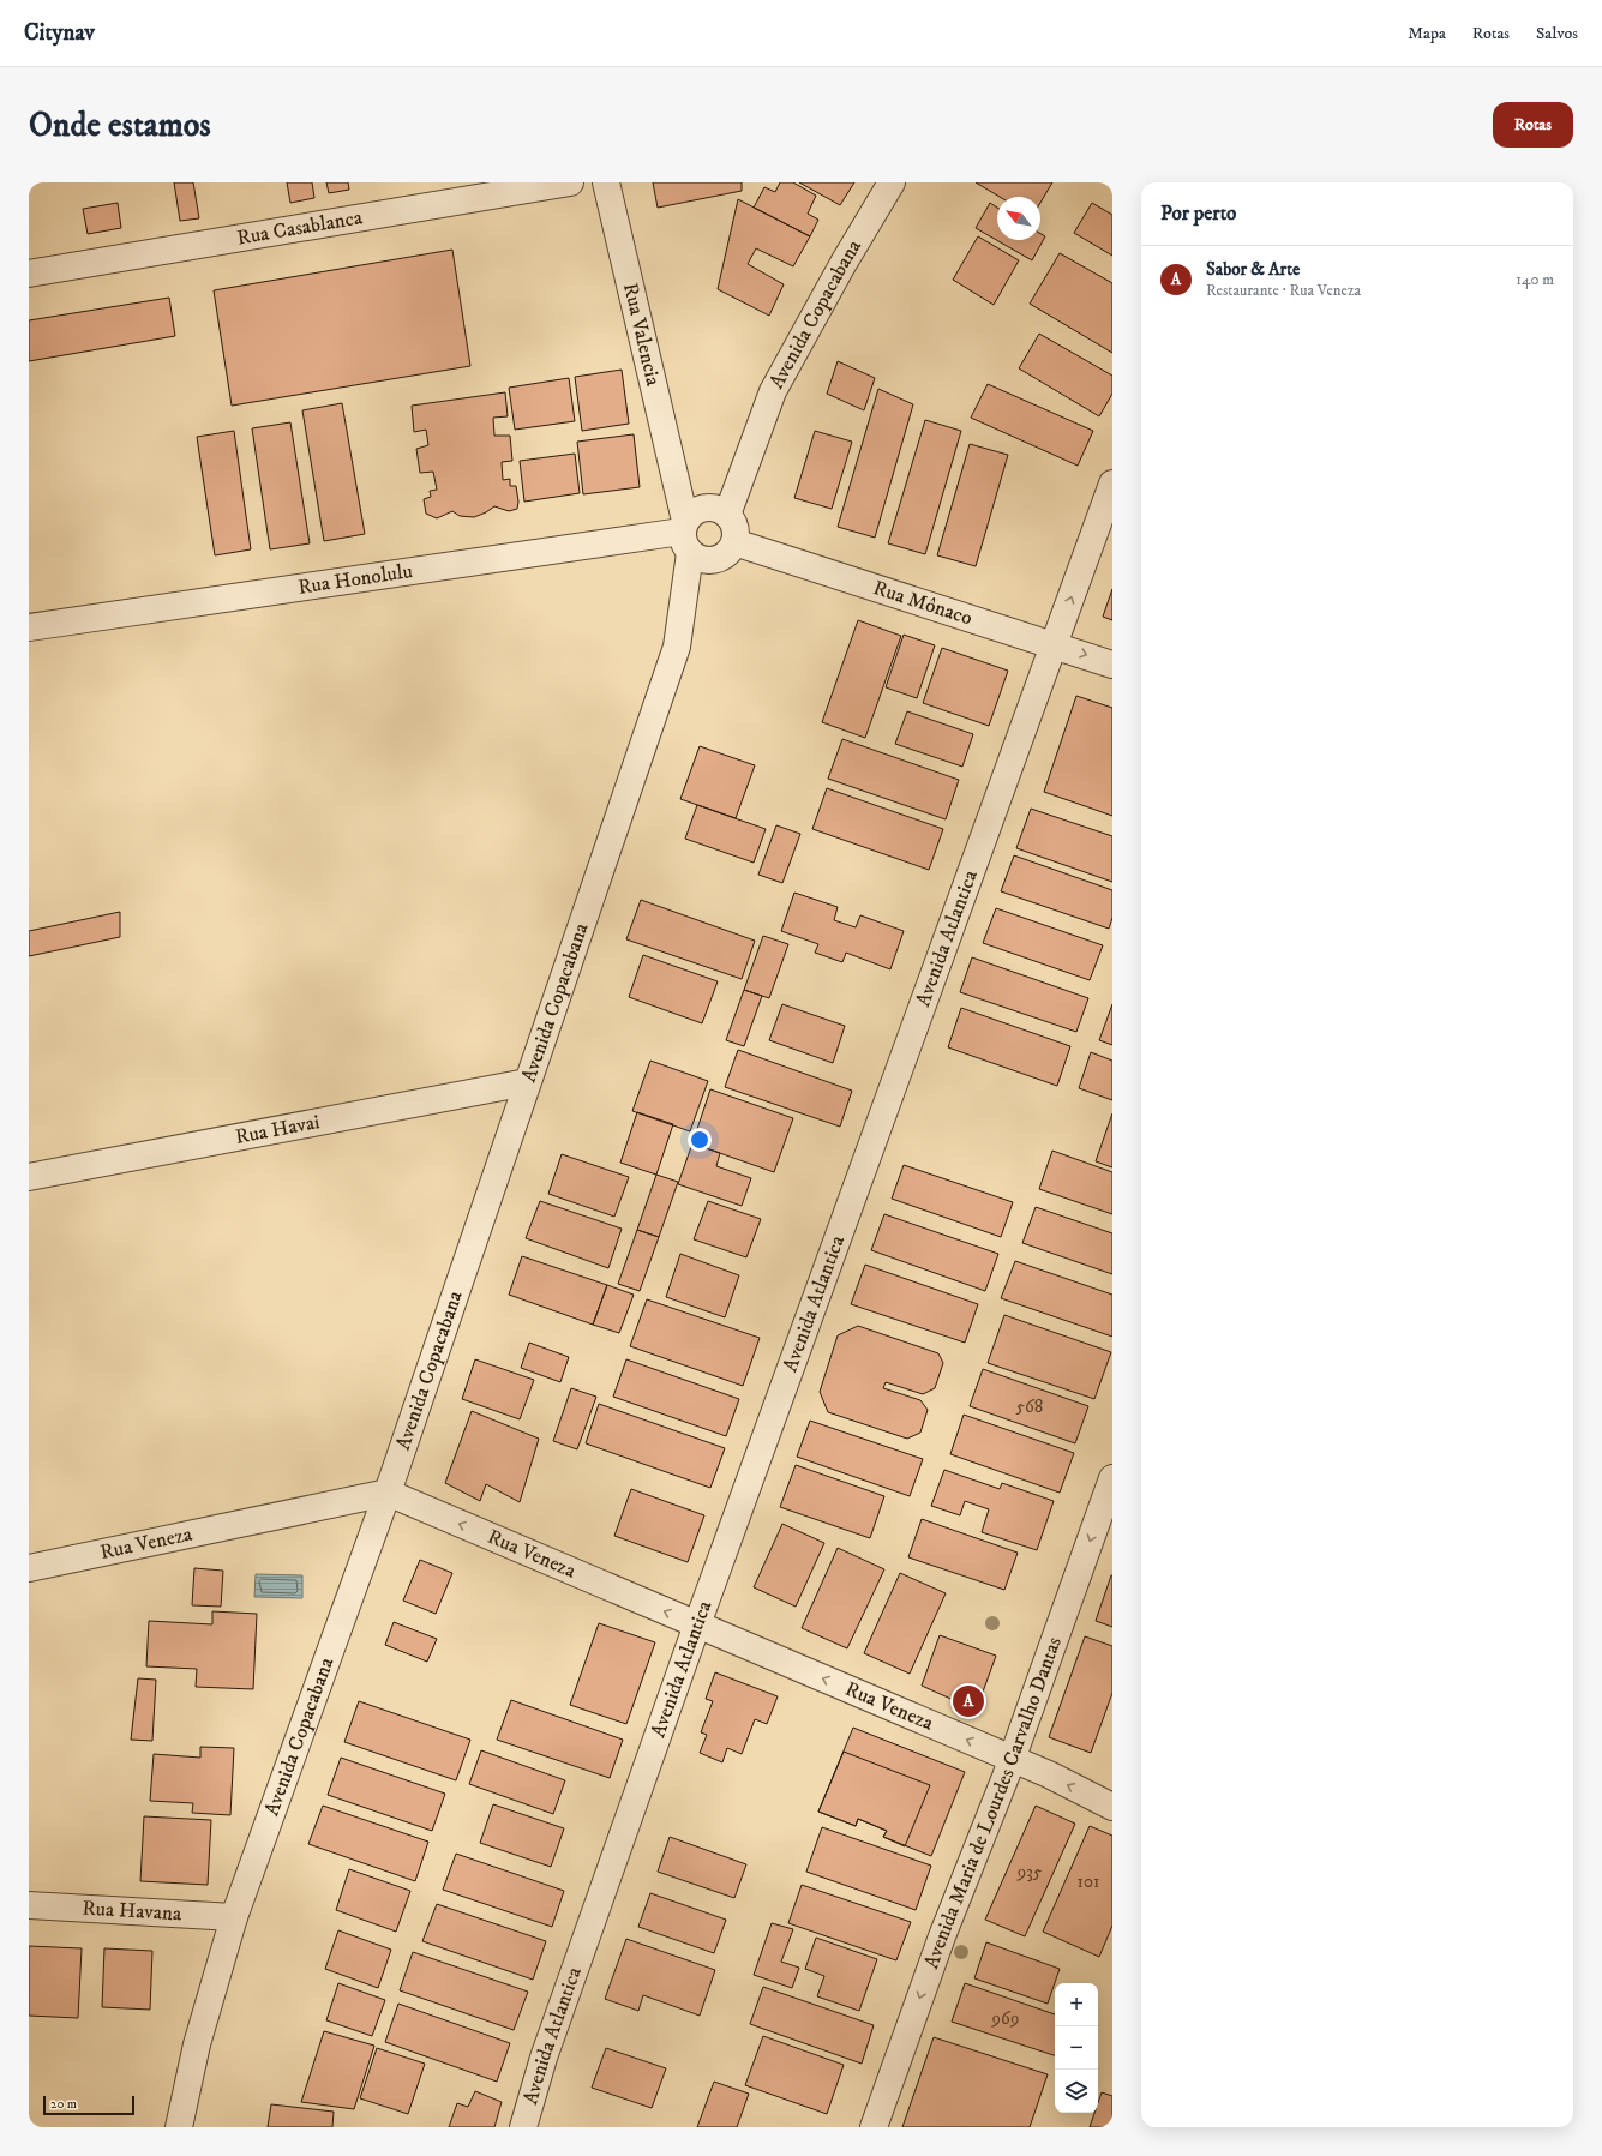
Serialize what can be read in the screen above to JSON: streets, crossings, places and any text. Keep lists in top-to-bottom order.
{
  "streets": {
    "street": [
      "Rua Casablanca",
      "Avenida Copacabana",
      "Rua Valencia",
      "Rua Honolulu",
      "Rua Mônaco",
      "Avenida Atlantica",
      "Rua Havai",
      "Rua Veneza",
      "Avenida Maria de Lourdes Carvalho Dantas",
      "Rua Havana"
    ]
  },
  "crossings": [
    ["Avenida Copacabana", "Rua Valencia"],
    ["Avenida Copacabana", "Rua Honolulu"],
    ["Avenida Copacabana", "Rua Mônaco"],
    ["Avenida Copacabana", "Rua Havai"],
    ["Avenida Copacabana", "Rua Veneza"],
    ["Avenida Copacabana", "Rua Havana"],
    ["Rua Valencia", "Rua Honolulu"],
    ["Rua Valencia", "Rua Mônaco"],
    ["Rua Honolulu", "Rua Mônaco"],
    ["Rua Mônaco", "Avenida Atlantica"],
    ["Avenida Atlantica", "Rua Veneza"],
    ["Rua Veneza", "Avenida Maria de Lourdes Carvalho Dantas"]
  ],
  "one_way": ["Rua Veneza", "Avenida Maria de Lourdes Carvalho Dantas"],
  "house_numbers": [
    "568",
    "935",
    "101",
    "969"
  ],
  "scale_bar": "20 m",
  "north": "top left",
  "page": {
    "header": "Citynav",
    "nav": ["Mapa", "Rotas", "Salvos"],
    "buttons": "Rotas",
    "title": "Onde estamos",
    "heading": "Por perto",
    "list": [
      {
        "mark": "A",
        "name": "Sabor & Arte",
        "note": "Restaurante · Rua Veneza",
        "value": "140 m"
      }
    ],
    "pins": "A",
    "map_buttons": ["+", "−"],
    "scale": "20 m"
  }
}
